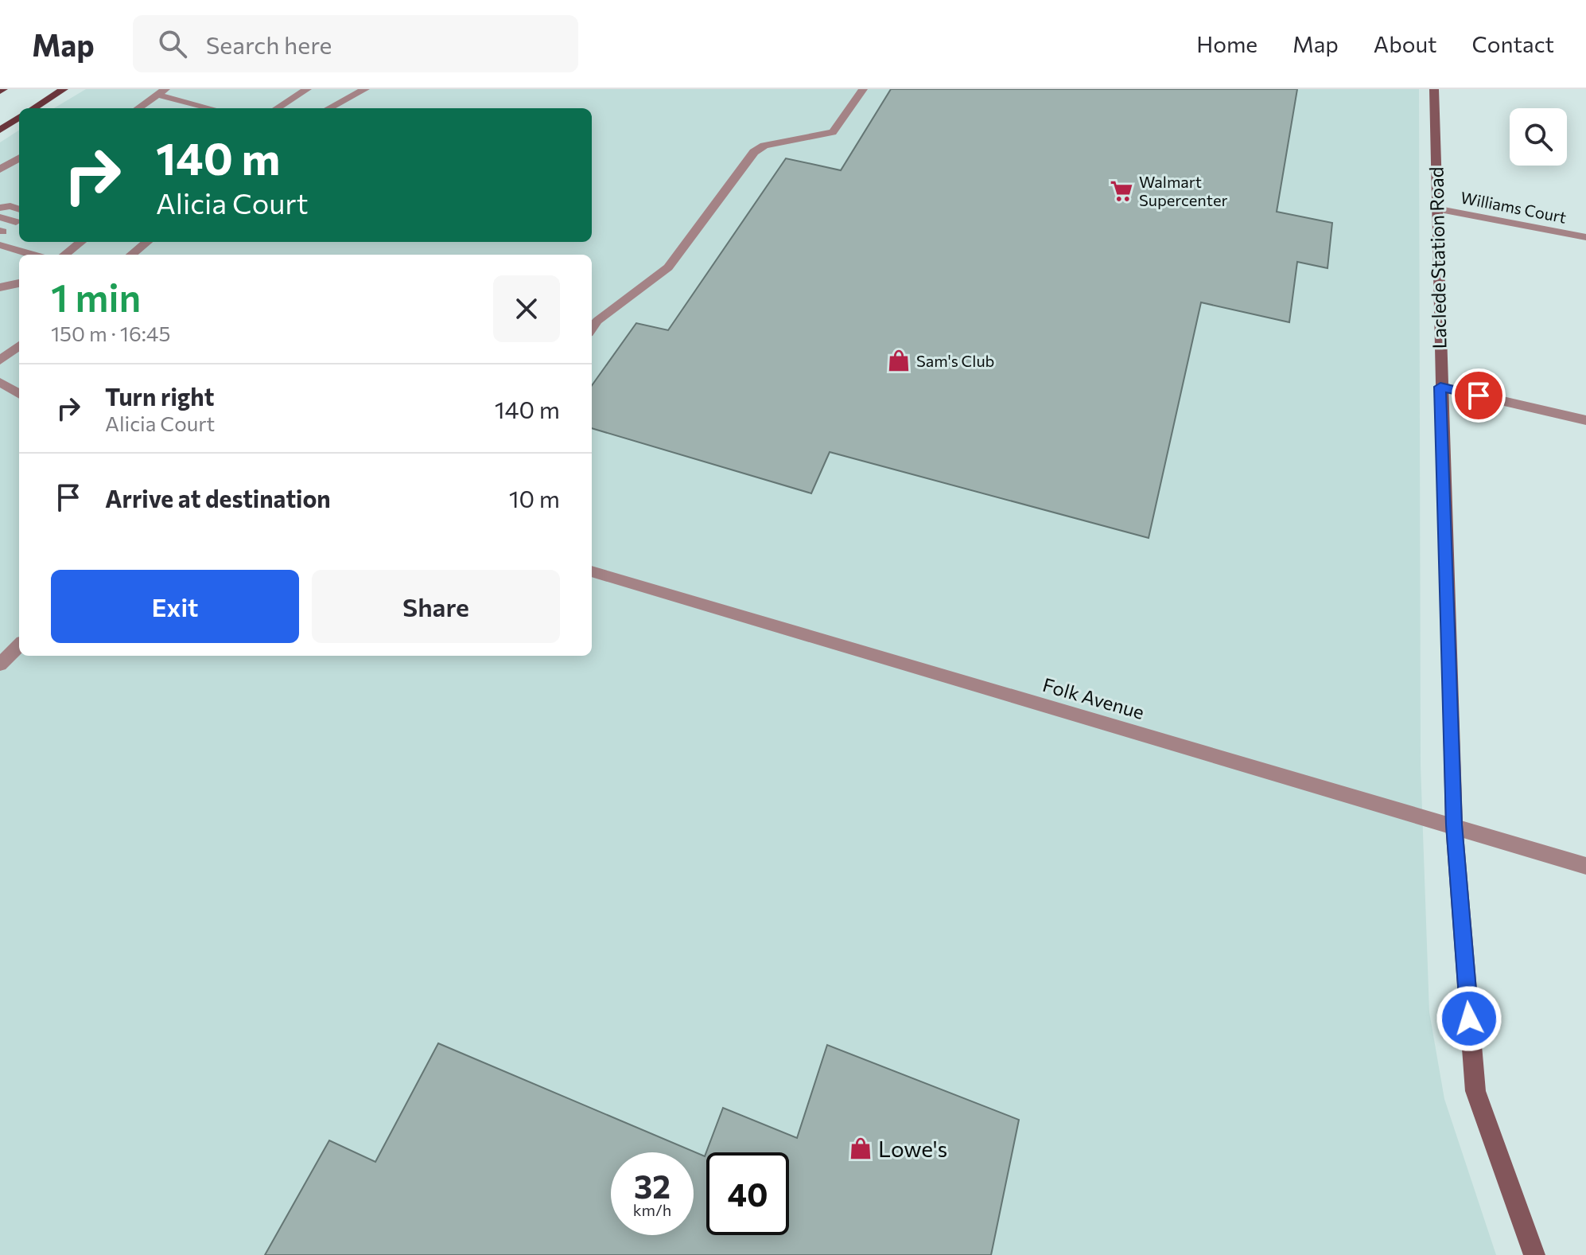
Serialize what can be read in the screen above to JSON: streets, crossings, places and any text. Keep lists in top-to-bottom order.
{
  "streets": {
    "street": ["Williams Court", "Laclede Station Road", "Folk Avenue"]
  },
  "crossings": [
    ["Williams Court", "Laclede Station Road"],
    ["Laclede Station Road", "Folk Avenue"]
  ],
  "places": {
    "supermarket": ["Walmart Supercenter"],
    "shop": ["Sam's Club", "Lowe's"]
  },
  "page": {
    "header": "Map",
    "search": "Search here",
    "nav": [
      "Home",
      "Map",
      "About",
      "Contact"
    ],
    "turn": ["140 m", "Alicia Court"],
    "heading": ["1 min", "150 m · 16:45"],
    "list": [
      {
        "name": "Turn right",
        "note": "Alicia Court",
        "value": "140 m"
      },
      {
        "name": "Arrive at destination",
        "value": "10 m"
      }
    ],
    "buttons": ["Exit", "Share"],
    "speed": "32 km/h",
    "limit": "40"
  }
}
